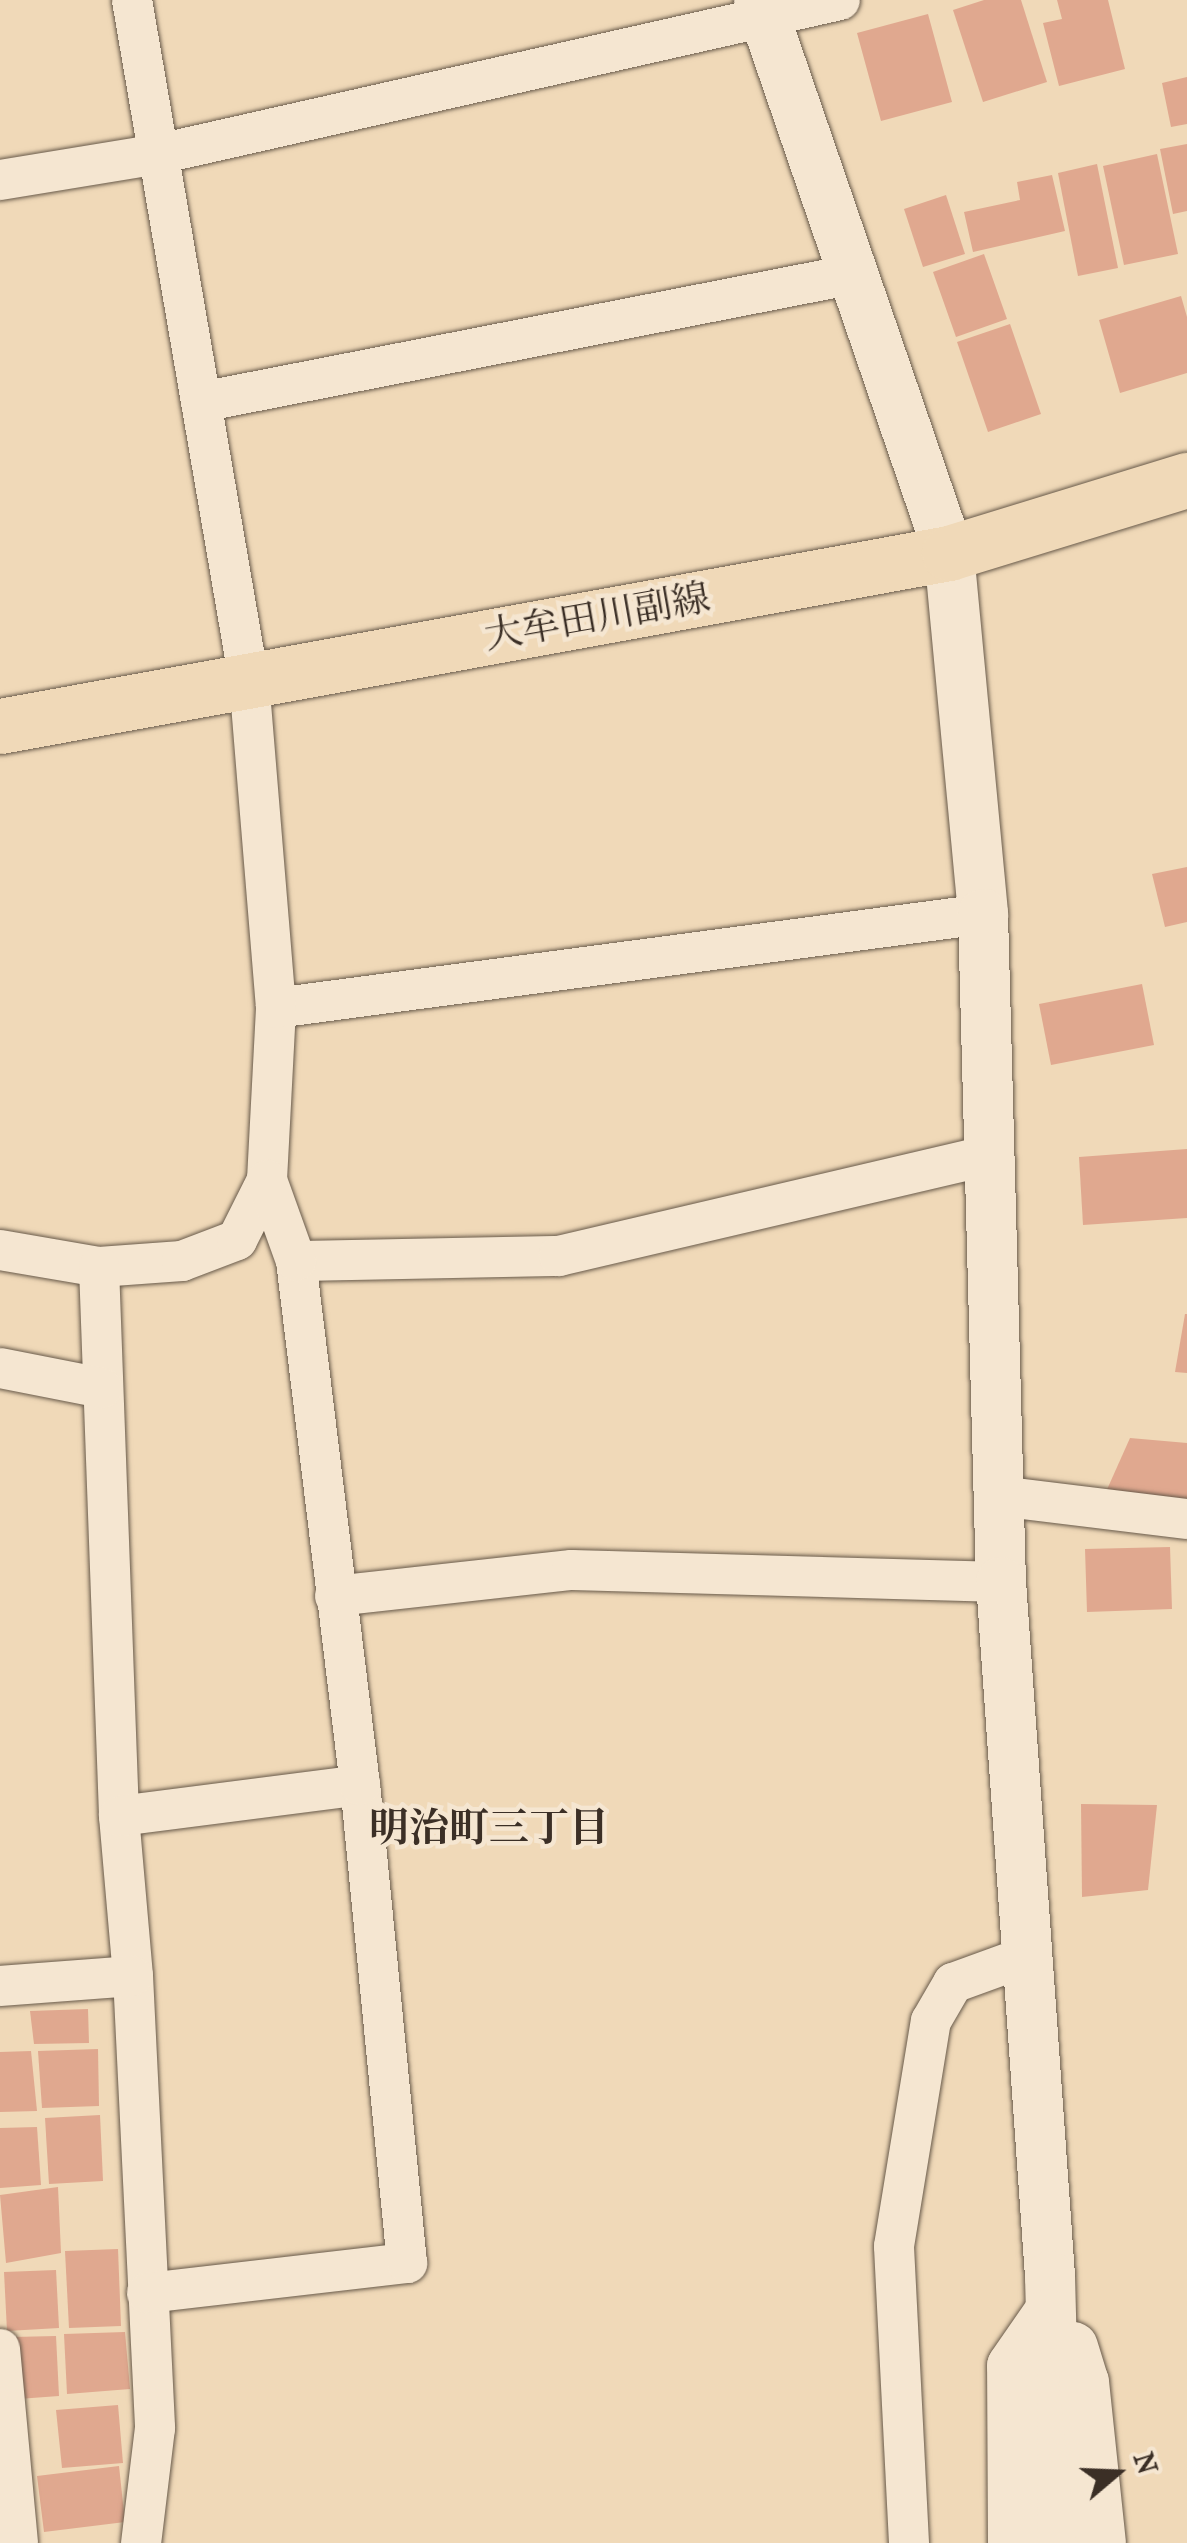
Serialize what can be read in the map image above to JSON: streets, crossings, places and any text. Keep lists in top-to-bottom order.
{
  "streets": {
    "main road": ["大牟田川副線"]
  },
  "districts": ["明治町三丁目"],
  "north": "right"
}
